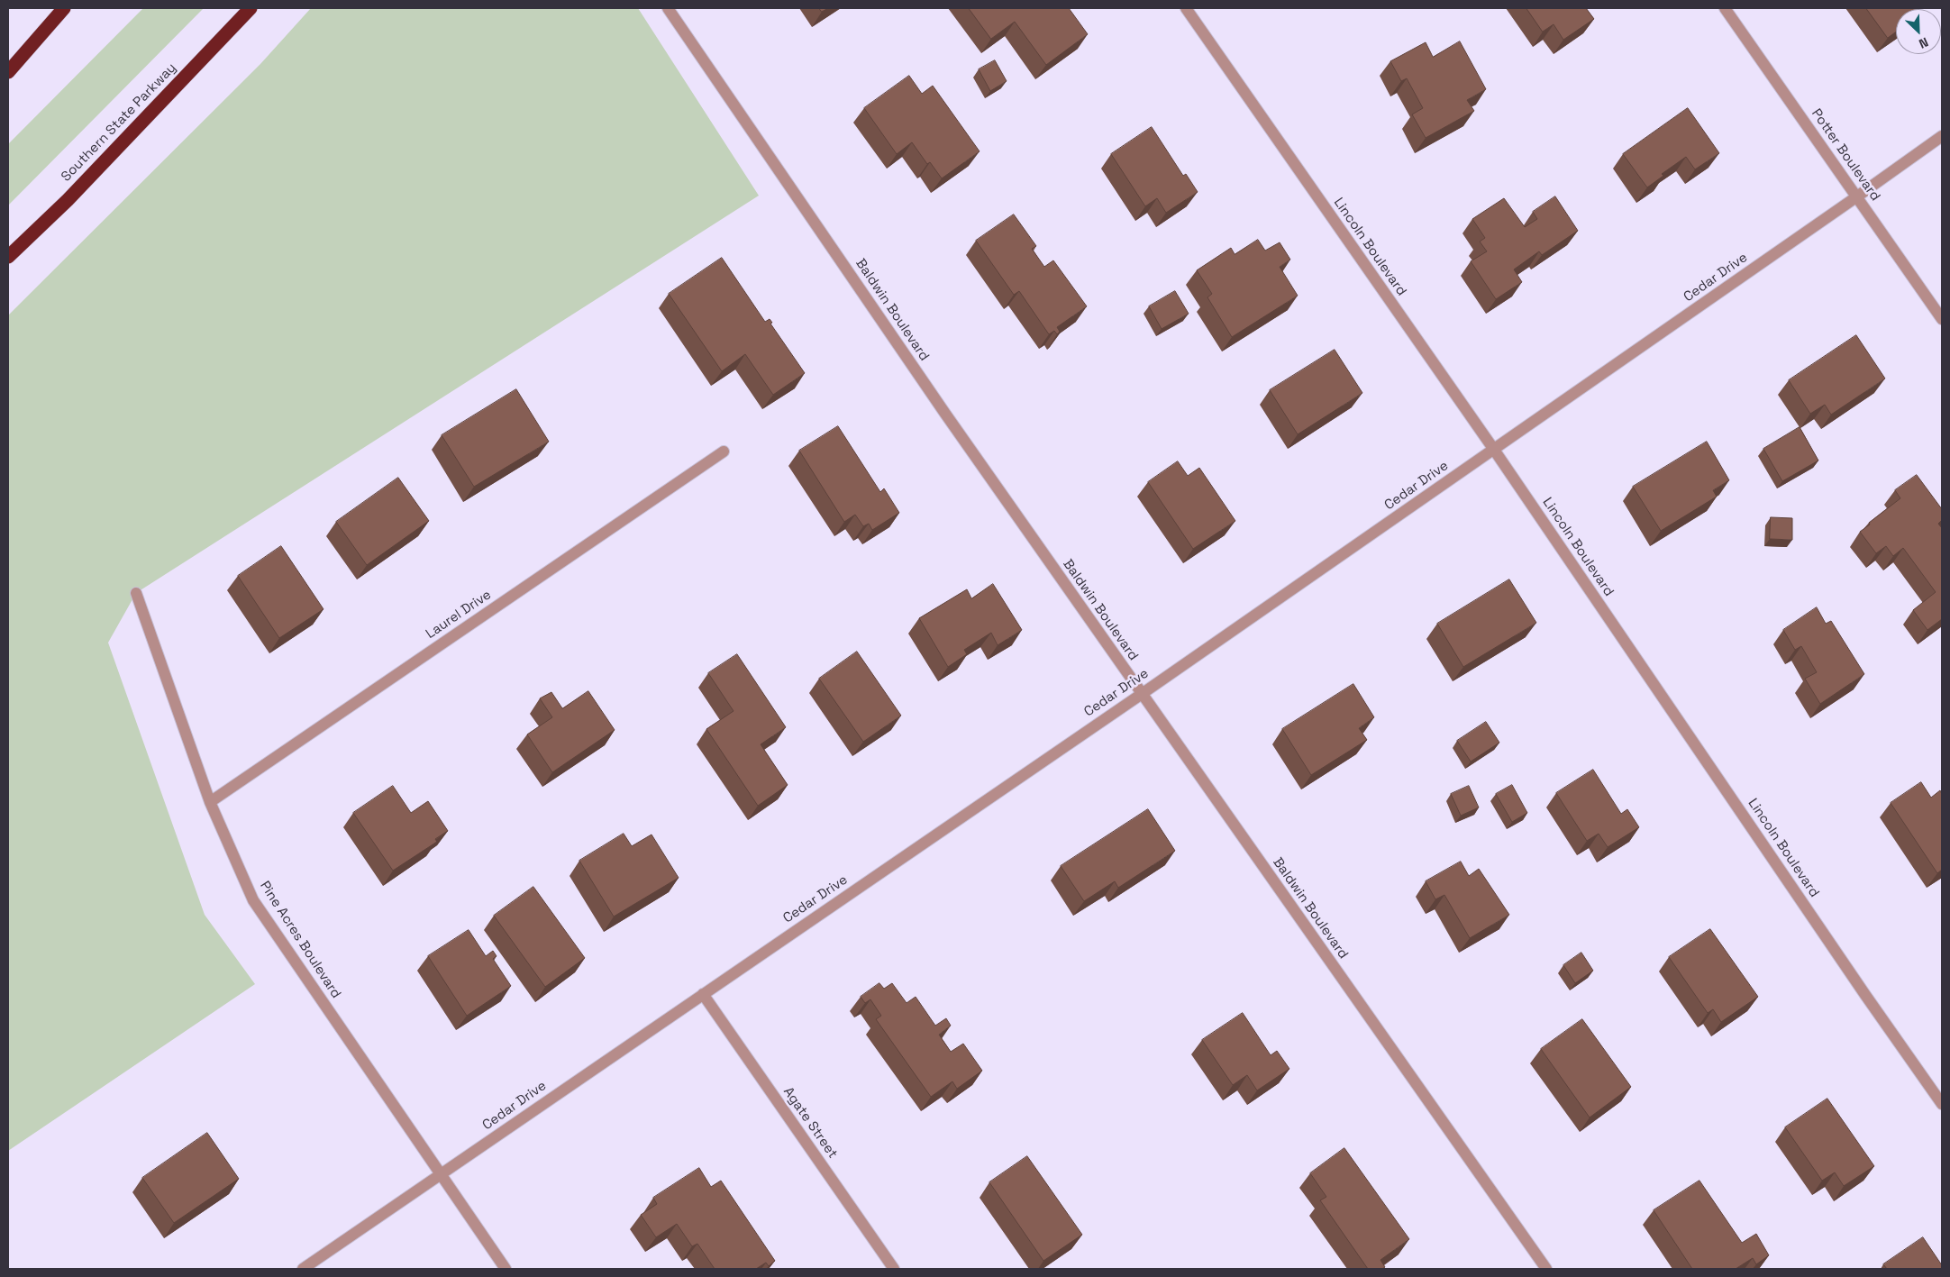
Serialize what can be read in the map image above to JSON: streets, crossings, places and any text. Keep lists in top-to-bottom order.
{
  "streets": {
    "highway": ["Southern State Parkway"],
    "street": [
      "Potter Boulevard",
      "Lincoln Boulevard",
      "Cedar Drive",
      "Baldwin Boulevard",
      "Laurel Drive",
      "Pine Acres Boulevard",
      "Agate Street"
    ]
  },
  "crossings": [
    ["Potter Boulevard", "Cedar Drive"],
    ["Lincoln Boulevard", "Cedar Drive"],
    ["Cedar Drive", "Baldwin Boulevard"],
    ["Cedar Drive", "Pine Acres Boulevard"],
    ["Cedar Drive", "Agate Street"],
    ["Laurel Drive", "Pine Acres Boulevard"]
  ],
  "north": "bottom right"
}
